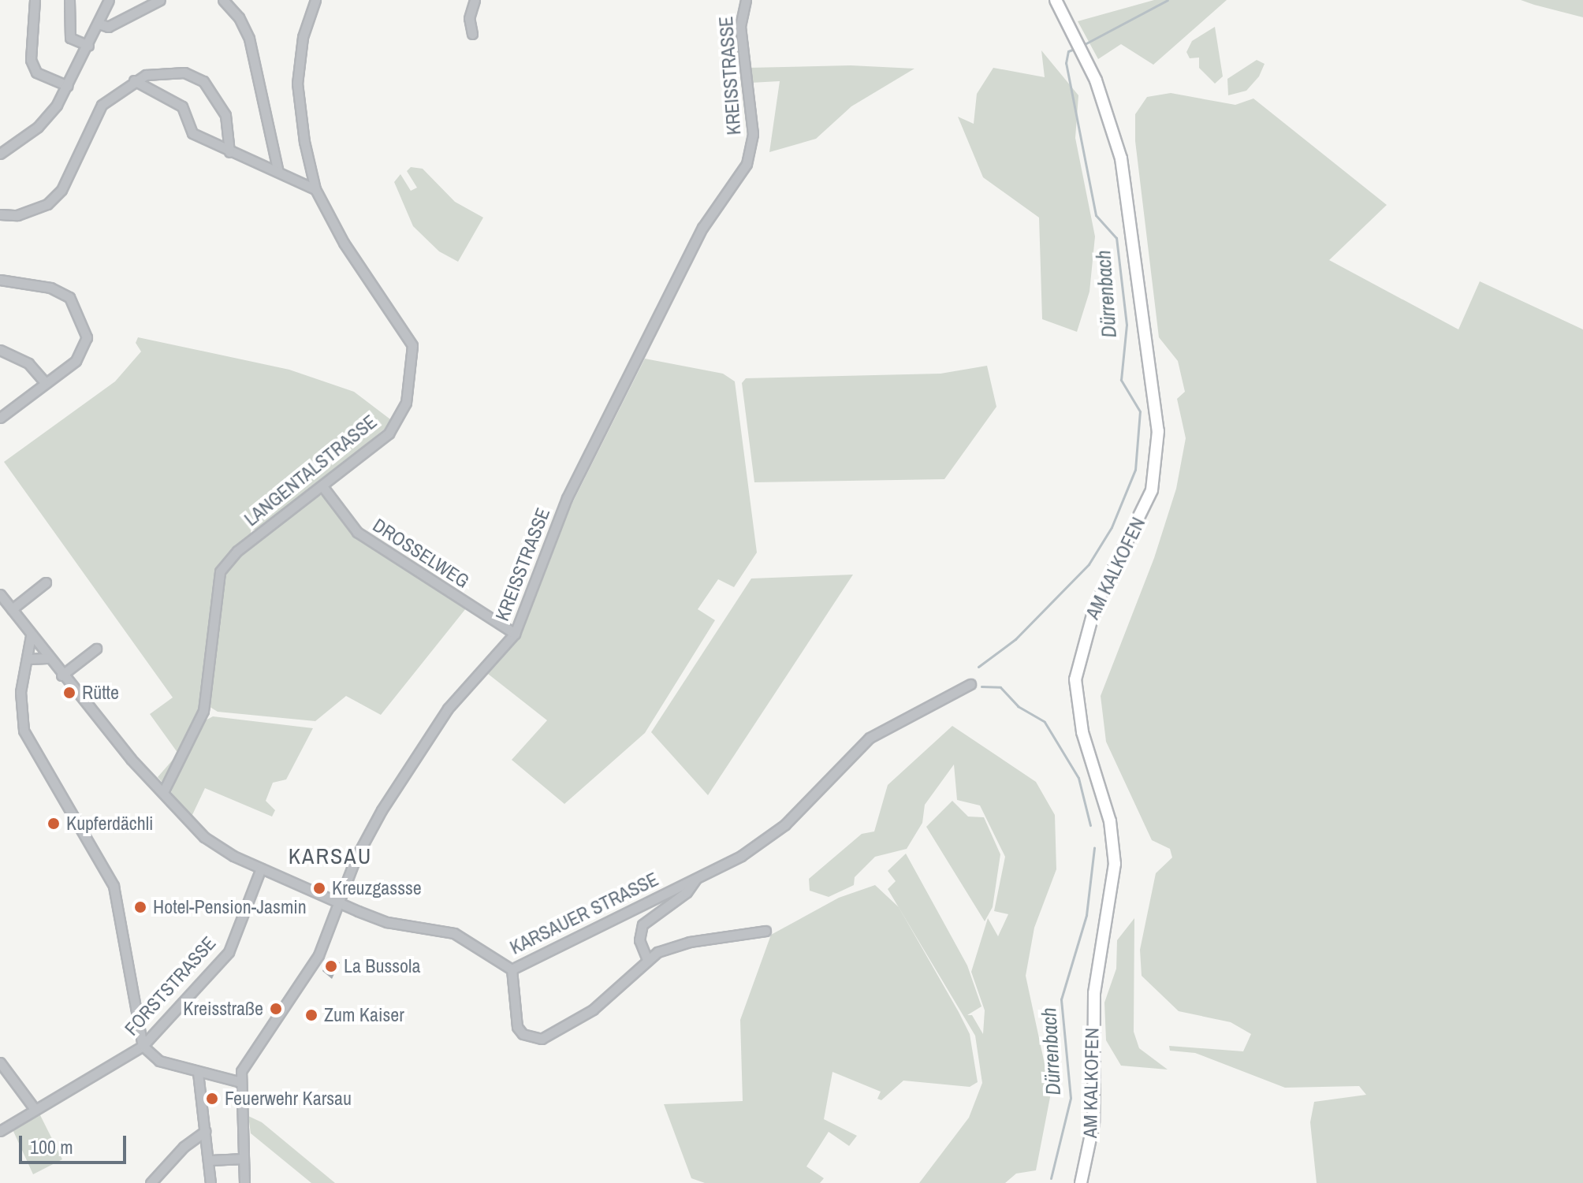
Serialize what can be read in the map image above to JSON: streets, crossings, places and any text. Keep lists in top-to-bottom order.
{
  "streets": {
    "main road": ["AM KALKOFEN"],
    "street": [
      "KREISSTRASSE",
      "LANGENTALSTRASSE",
      "DROSSELWEG",
      "KARSAUER STRASSE",
      "FORSTSTRASSE"
    ]
  },
  "crossings": [
    ["KREISSTRASSE", "DROSSELWEG"],
    ["KREISSTRASSE", "KARSAUER STRASSE"],
    ["LANGENTALSTRASSE", "DROSSELWEG"],
    ["LANGENTALSTRASSE", "KARSAUER STRASSE"],
    ["KARSAUER STRASSE", "FORSTSTRASSE"]
  ],
  "districts": ["KARSAU"],
  "water": ["Dürrenbach"],
  "places": [
    "Rütte",
    "Kupferdächli",
    "Kreuzgassse",
    "Hotel-Pension-Jasmin",
    "La Bussola",
    "Kreisstraße",
    "Zum Kaiser",
    "Feuerwehr Karsau"
  ],
  "scale_bar": "100 m"
}
